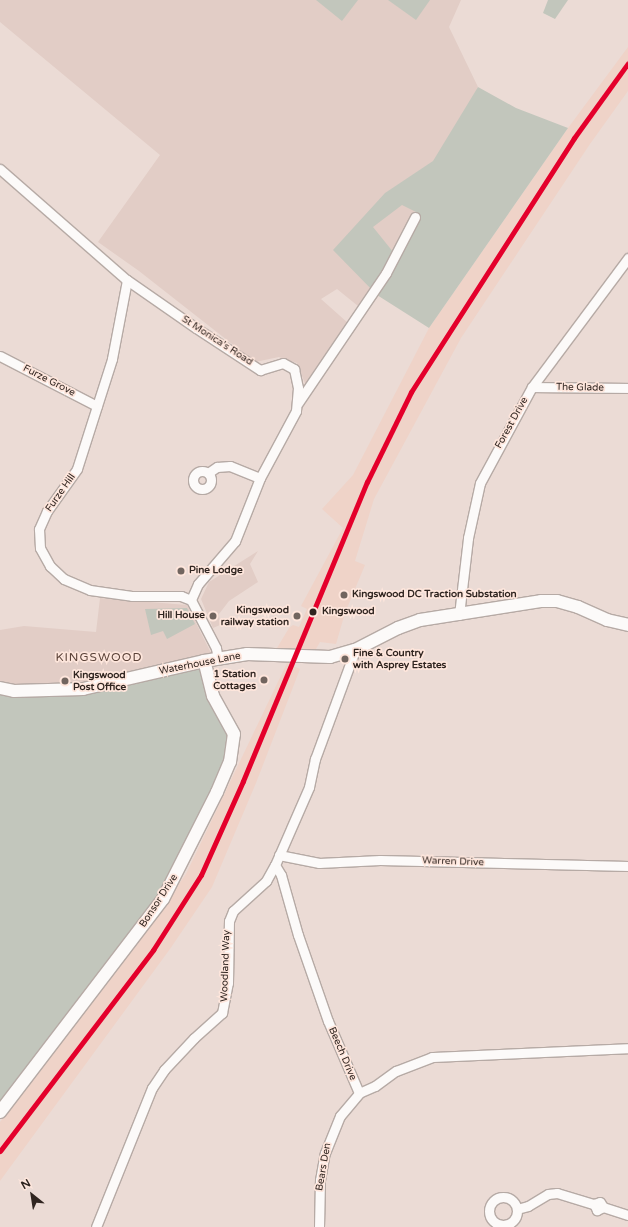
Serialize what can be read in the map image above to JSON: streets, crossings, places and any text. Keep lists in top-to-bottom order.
{
  "streets": {
    "main road": ["Waterhouse Lane", "Bonsor Drive"],
    "street": [
      "St Monica's Road",
      "Furze Grove",
      "The Glade",
      "Forest Drive",
      "Furze Hill",
      "Warren Drive",
      "Woodland Way",
      "Beech Drive",
      "Bears Den"
    ]
  },
  "crossings": [
    ["St Monica's Road", "Furze Hill"],
    ["Furze Grove", "Furze Hill"],
    ["The Glade", "Forest Drive"],
    ["Forest Drive", "Waterhouse Lane"],
    ["Waterhouse Lane", "Bonsor Drive"],
    ["Waterhouse Lane", "Woodland Way"],
    ["Warren Drive", "Woodland Way"],
    ["Woodland Way", "Beech Drive"],
    ["Beech Drive", "Bears Den"]
  ],
  "districts": ["KINGSWOOD"],
  "places": [
    "Pine Lodge",
    "Kingswood DC Traction Substation",
    "Kingswood",
    "Hill House",
    "Kingswood railway station",
    "Fine & Country with Asprey Estates",
    "1 Station Cottages",
    "Kingswood Post Office"
  ],
  "north": "top left"
}
